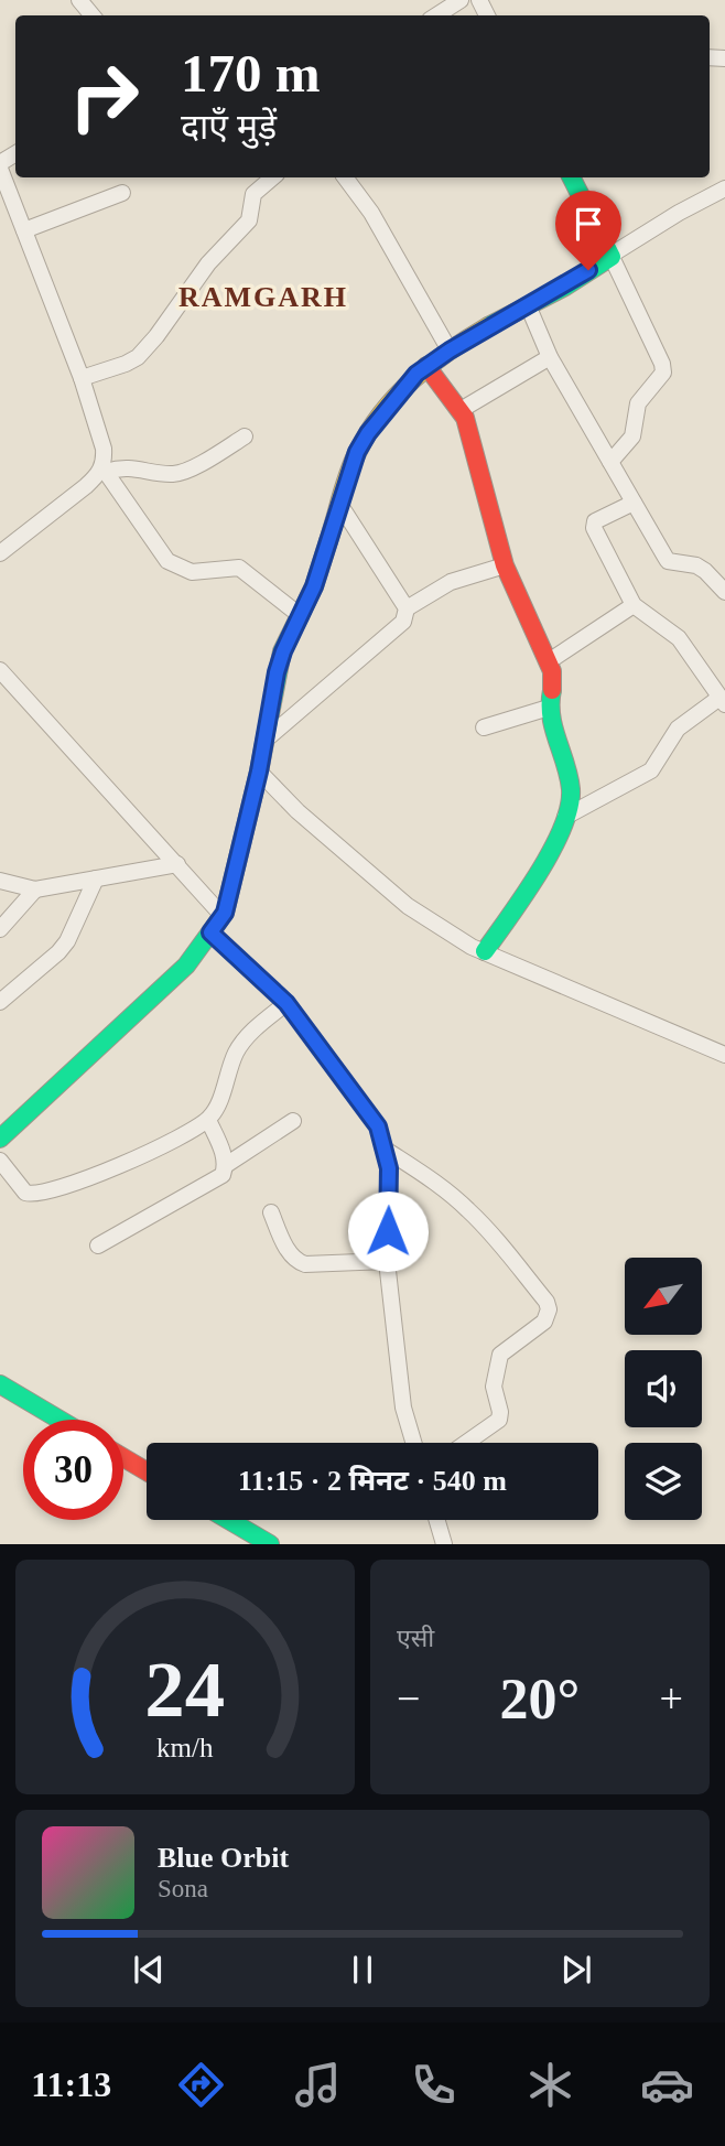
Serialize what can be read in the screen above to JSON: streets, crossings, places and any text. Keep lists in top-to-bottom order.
{
  "districts": ["RAMGARH"],
  "north": "bottom left",
  "page": {
    "turn": ["170 m", "दाएँ मुड़ें"],
    "limit": "30",
    "trip": "11:15 · 2 मिनट · 540 m",
    "tile": "एसी",
    "heat": ["−", "20°", "+"],
    "song": ["Blue Orbit", "Sona"],
    "tabs": "11:13",
    "gauge": ["24", "km/h"]
  }
}
